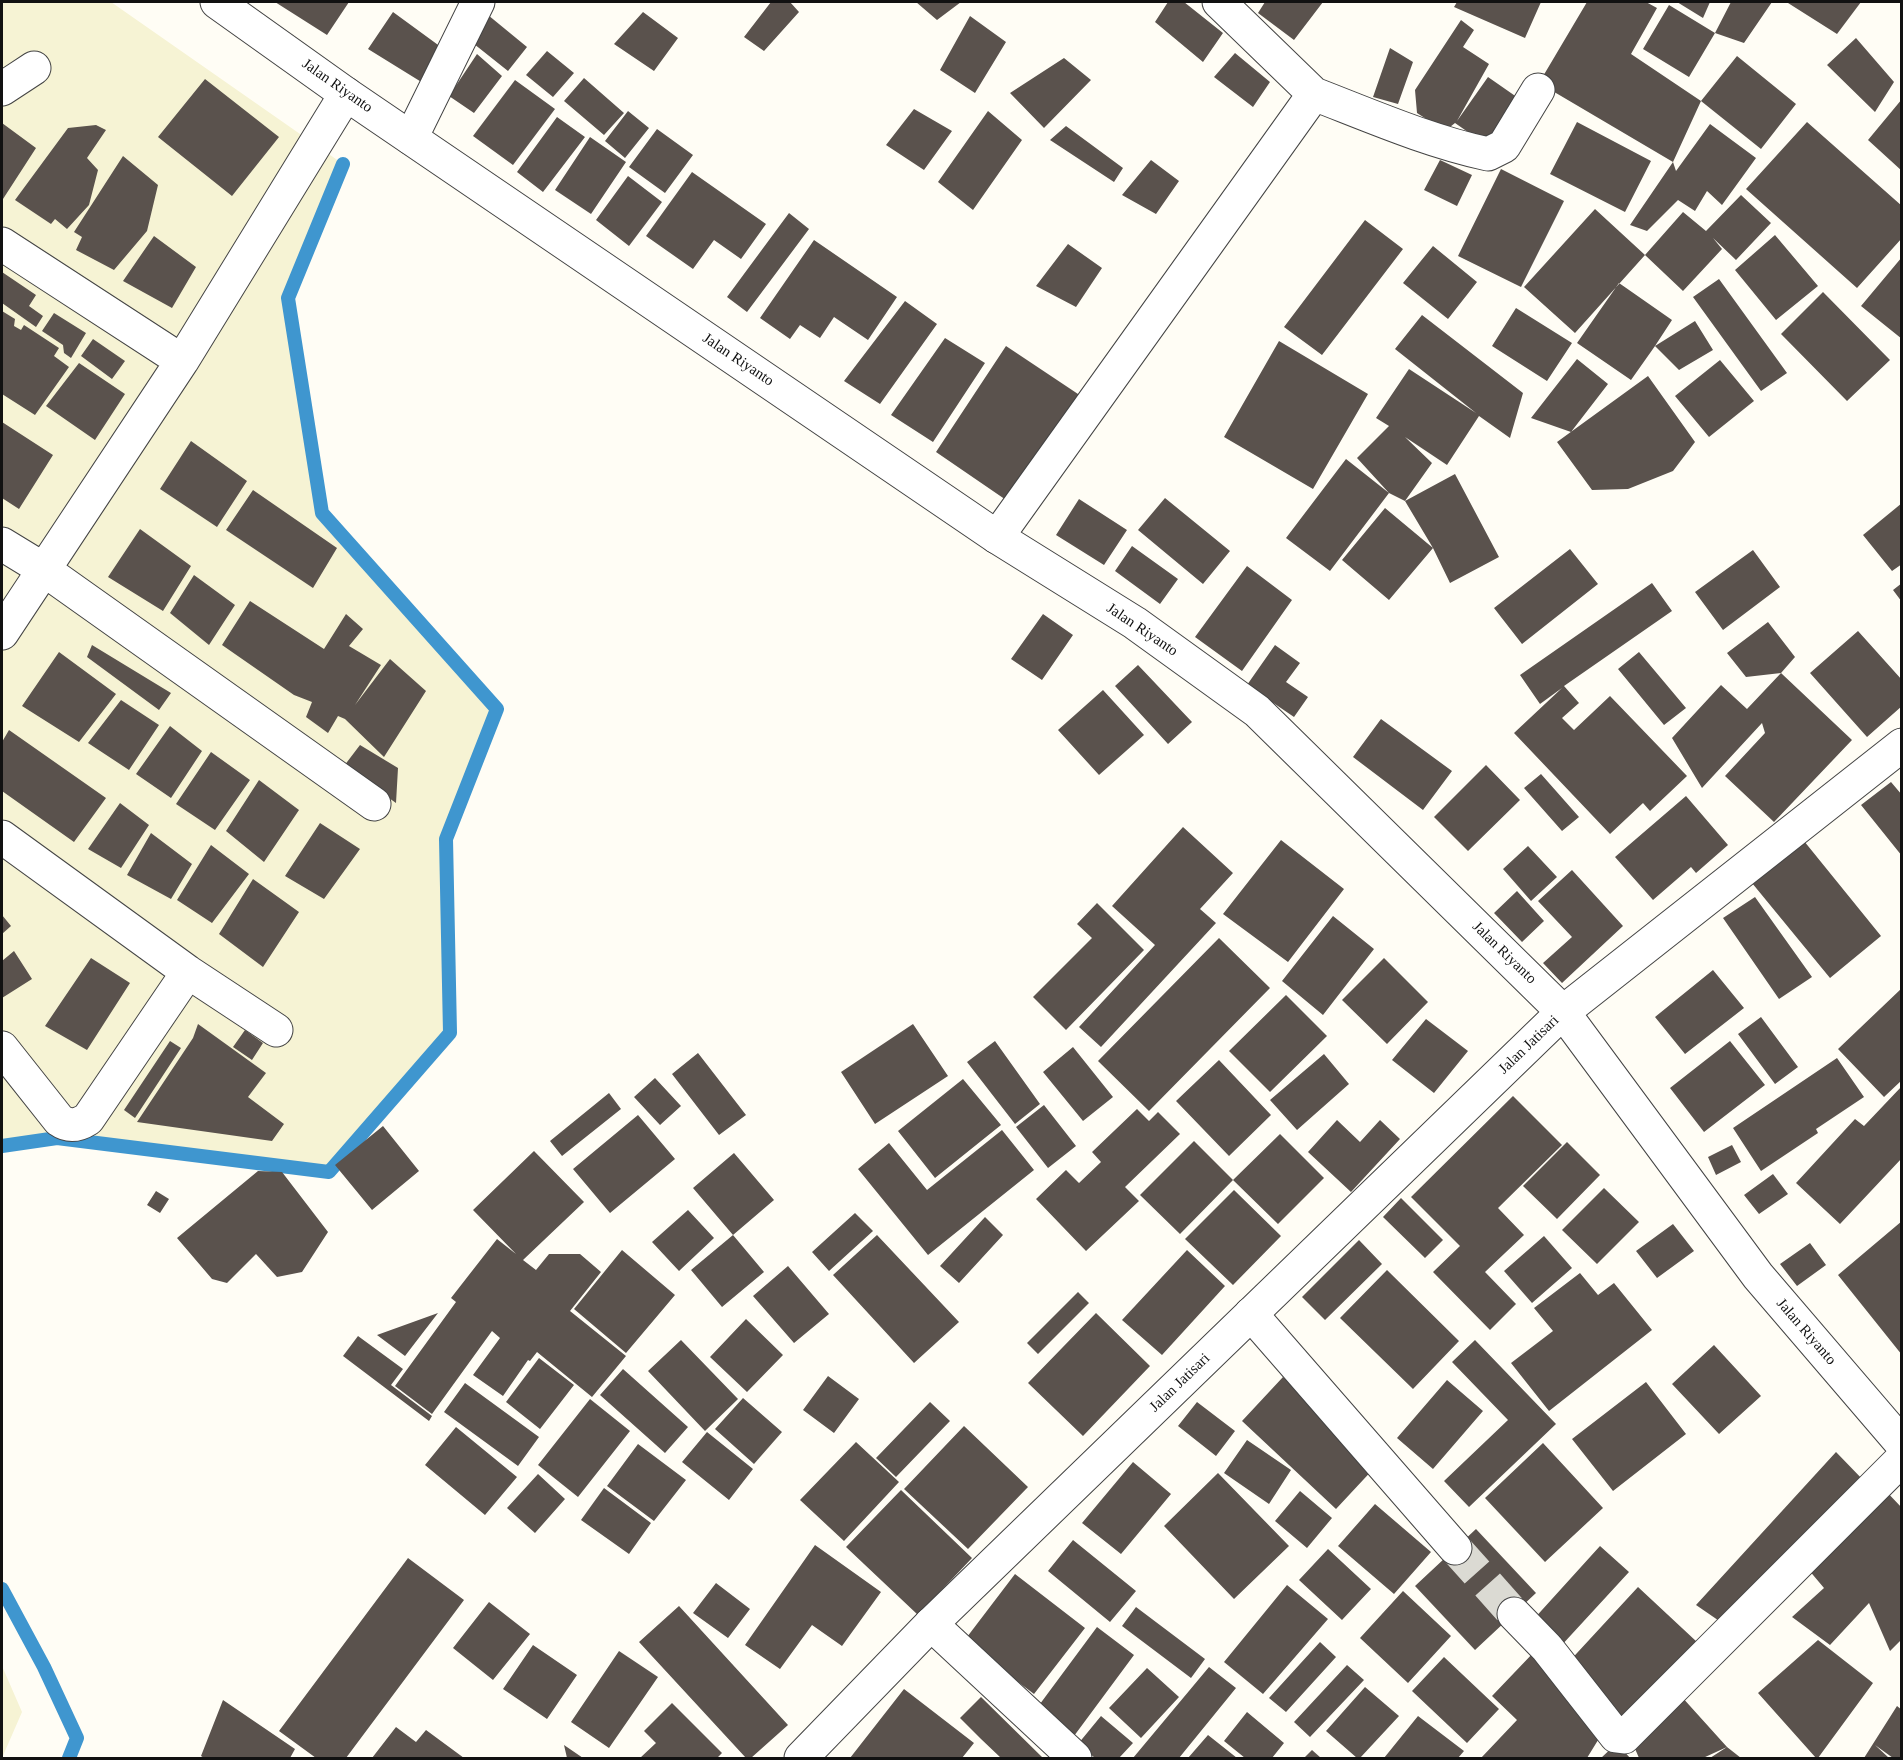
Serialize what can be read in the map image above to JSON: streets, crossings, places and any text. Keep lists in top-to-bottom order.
{
  "streets": {
    "street": ["Jalan Riyanto", "Jalan Jatisari"]
  },
  "crossings": [
    ["Jalan Riyanto", "Jalan Jatisari"]
  ]
}
